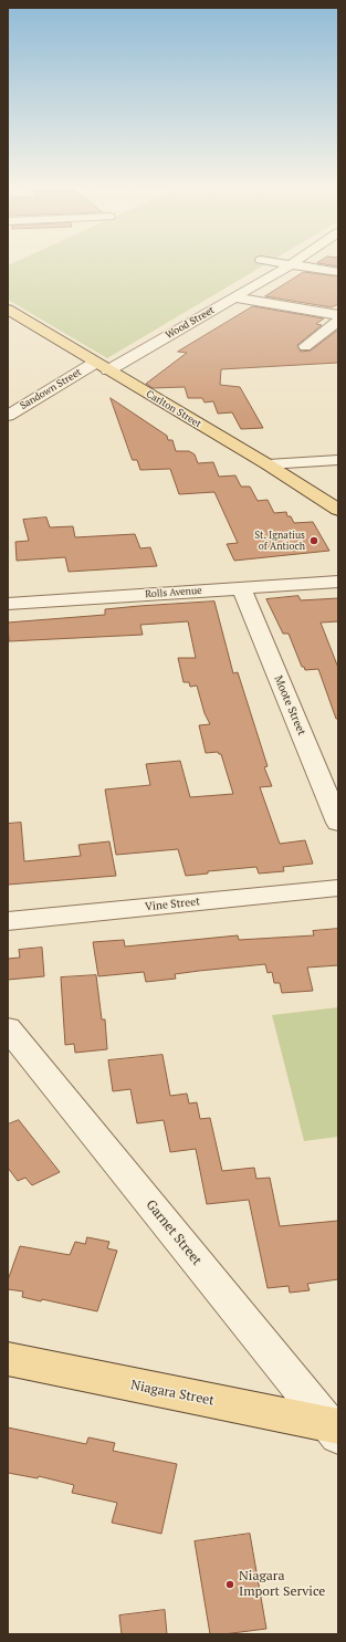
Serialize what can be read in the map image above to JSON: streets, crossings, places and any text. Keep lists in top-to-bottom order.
{
  "streets": {
    "main road": ["Carlton Street", "Niagara Street"],
    "street": [
      "Wood Street",
      "Sandown Street",
      "Rolls Avenue",
      "Moote Street",
      "Vine Street",
      "Garnet Street"
    ]
  },
  "crossings": [
    ["Wood Street", "Sandown Street"],
    ["Wood Street", "Carlton Street"],
    ["Sandown Street", "Carlton Street"],
    ["Rolls Avenue", "Moote Street"],
    ["Garnet Street", "Niagara Street"]
  ],
  "places": ["St. Ignatius of Antioch", "Niagara Import Service"]
}
